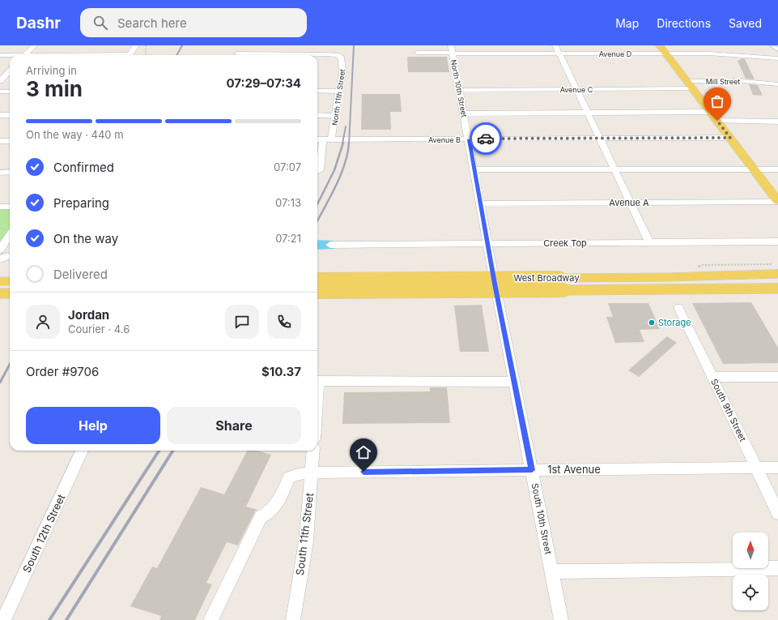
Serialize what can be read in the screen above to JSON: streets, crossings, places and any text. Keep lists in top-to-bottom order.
{
  "streets": {
    "main road": ["West Broadway"],
    "street": [
      "Avenue D",
      "Mill Street",
      "North 10th Street",
      "Avenue C",
      "North 11th Street",
      "Avenue B",
      "Avenue A",
      "Creek Top",
      "South 9th Street",
      "1st Avenue",
      "South 10th Street",
      "South 12th Street",
      "South 11th Street"
    ]
  },
  "crossings": [
    ["Avenue D", "North 10th Street"],
    ["North 10th Street", "Avenue C"],
    ["North 10th Street", "Avenue B"],
    ["North 10th Street", "Avenue A"],
    ["North 10th Street", "Creek Top"],
    ["North 10th Street", "South 10th Street"],
    ["North 11th Street", "Avenue B"],
    ["South 9th Street", "1st Avenue"],
    ["1st Avenue", "South 10th Street"],
    ["1st Avenue", "South 11th Street"]
  ],
  "places": ["Storage"],
  "north": "top",
  "page": {
    "header": "Dashr",
    "search": "Search here",
    "nav": ["Map", "Directions", "Saved"],
    "heading": ["3 min", "Arriving in", "07:29–07:34"],
    "panel": [
      "Jordan",
      "Courier · 4.6",
      "Order #9706",
      "$10.37"
    ],
    "bar": "On the way · 440 m",
    "list": [
      ["Confirmed", "07:07"],
      ["Preparing", "07:13"],
      ["On the way", "07:21"],
      "Delivered"
    ],
    "buttons": ["Help", "Share"]
  }
}
